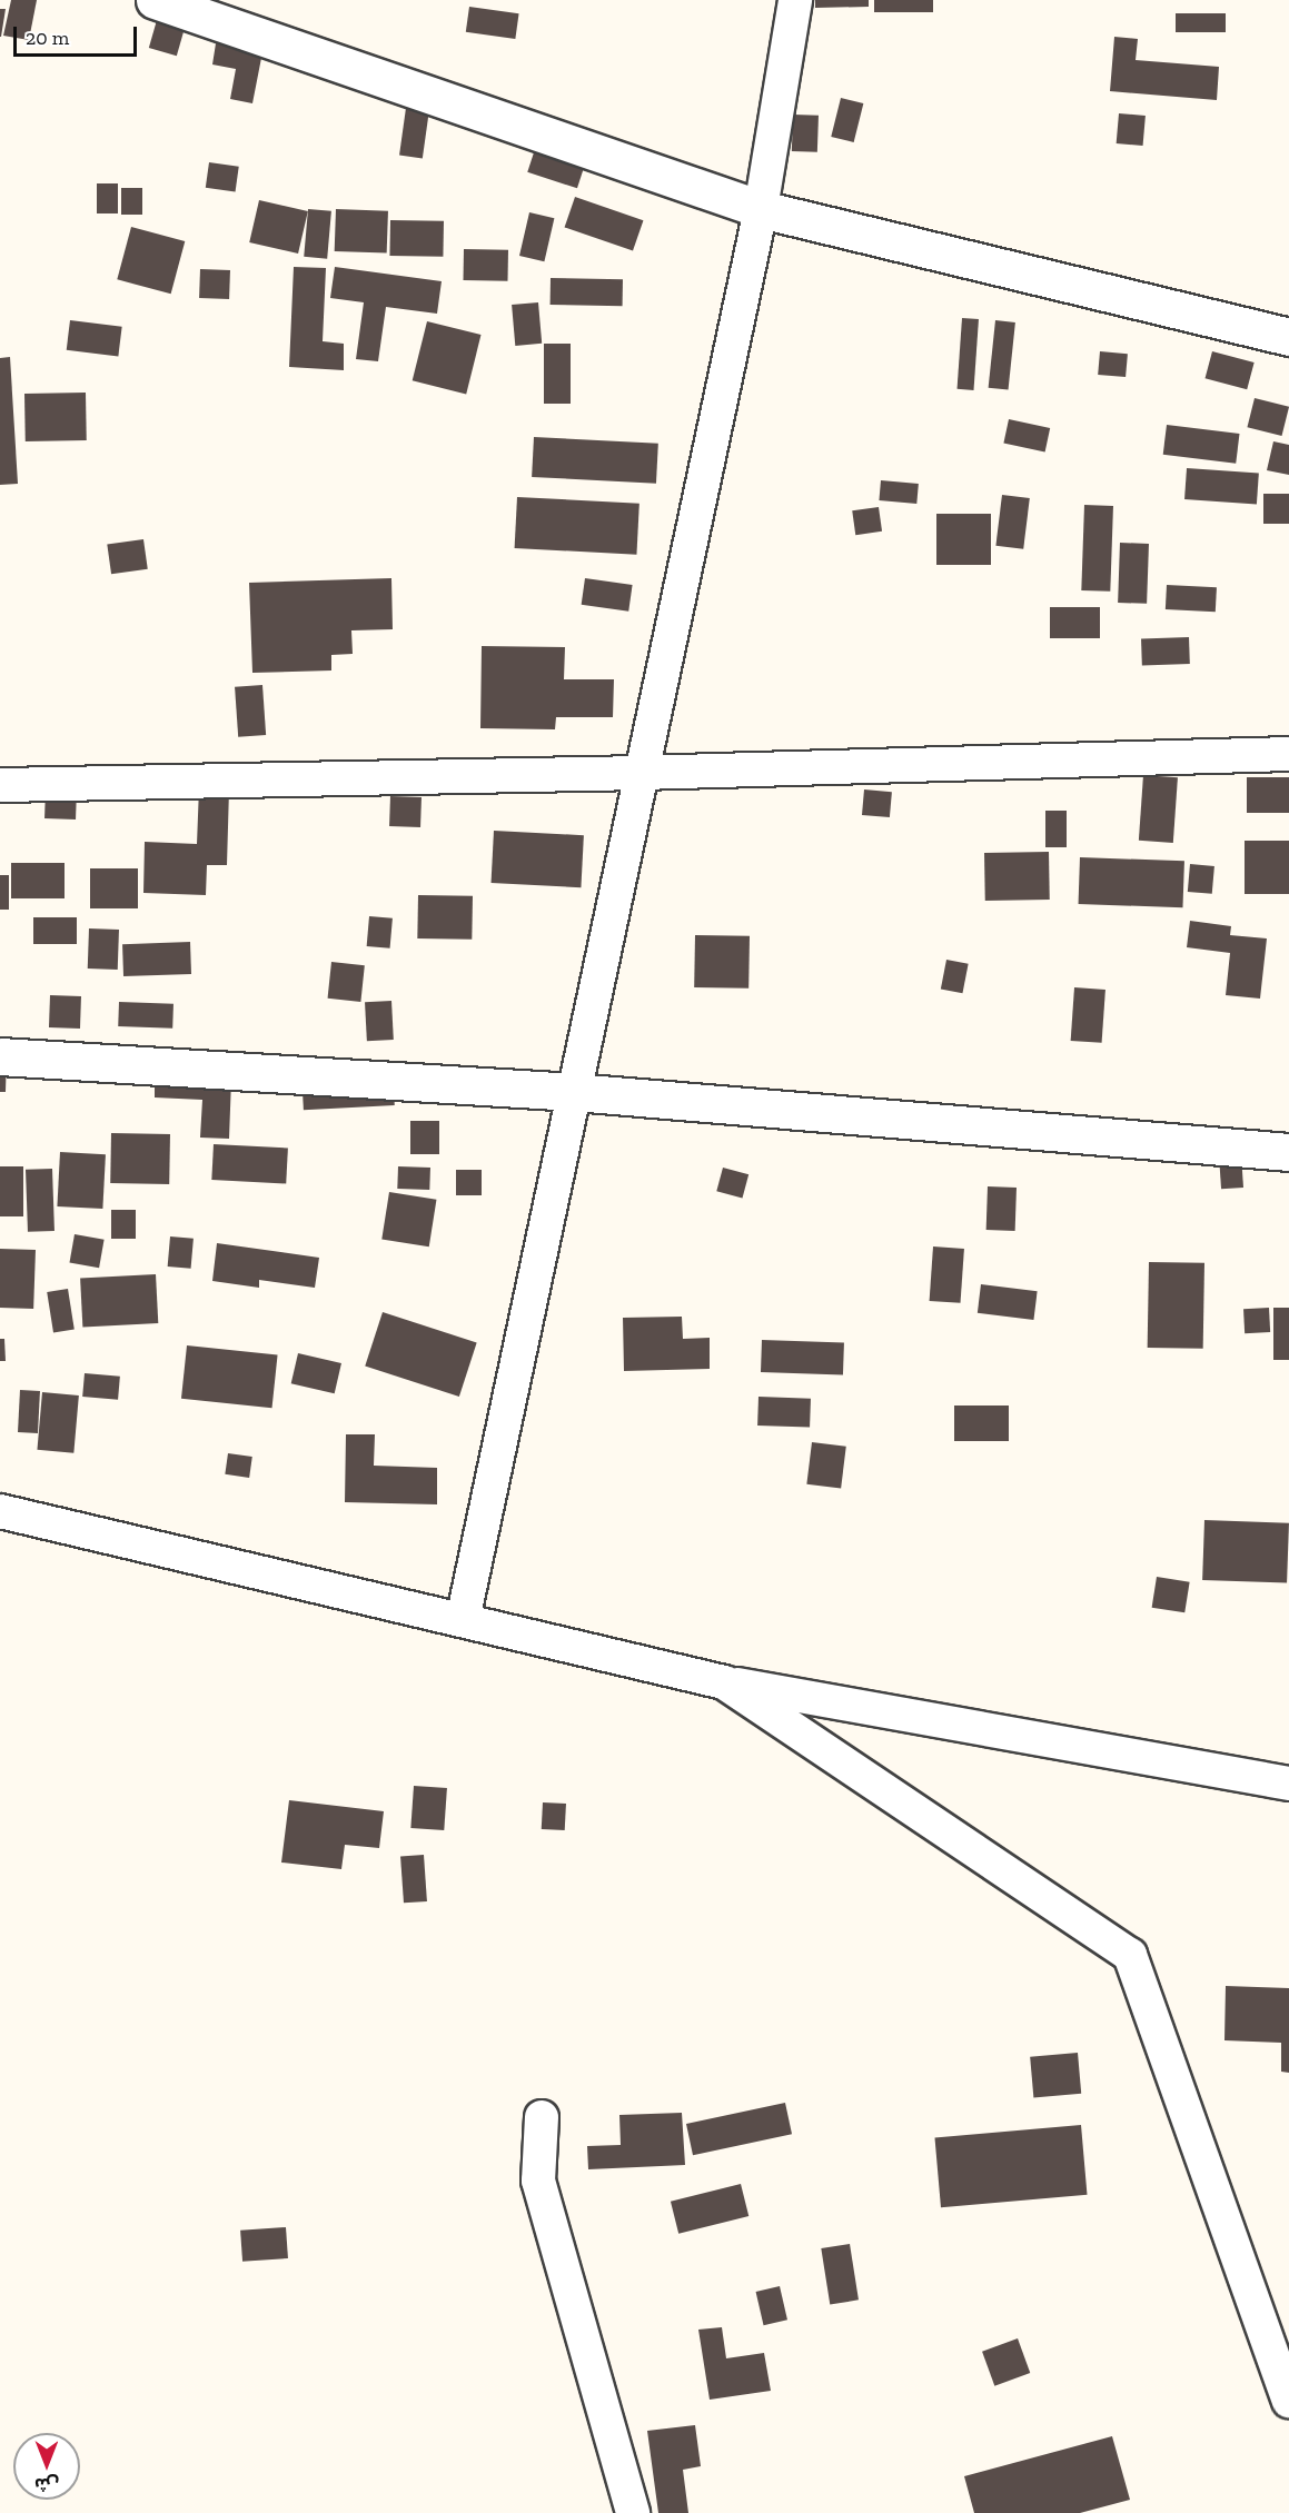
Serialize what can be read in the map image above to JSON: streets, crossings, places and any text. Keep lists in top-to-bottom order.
{
  "scale_bar": "20 m",
  "north": "bottom"
}
